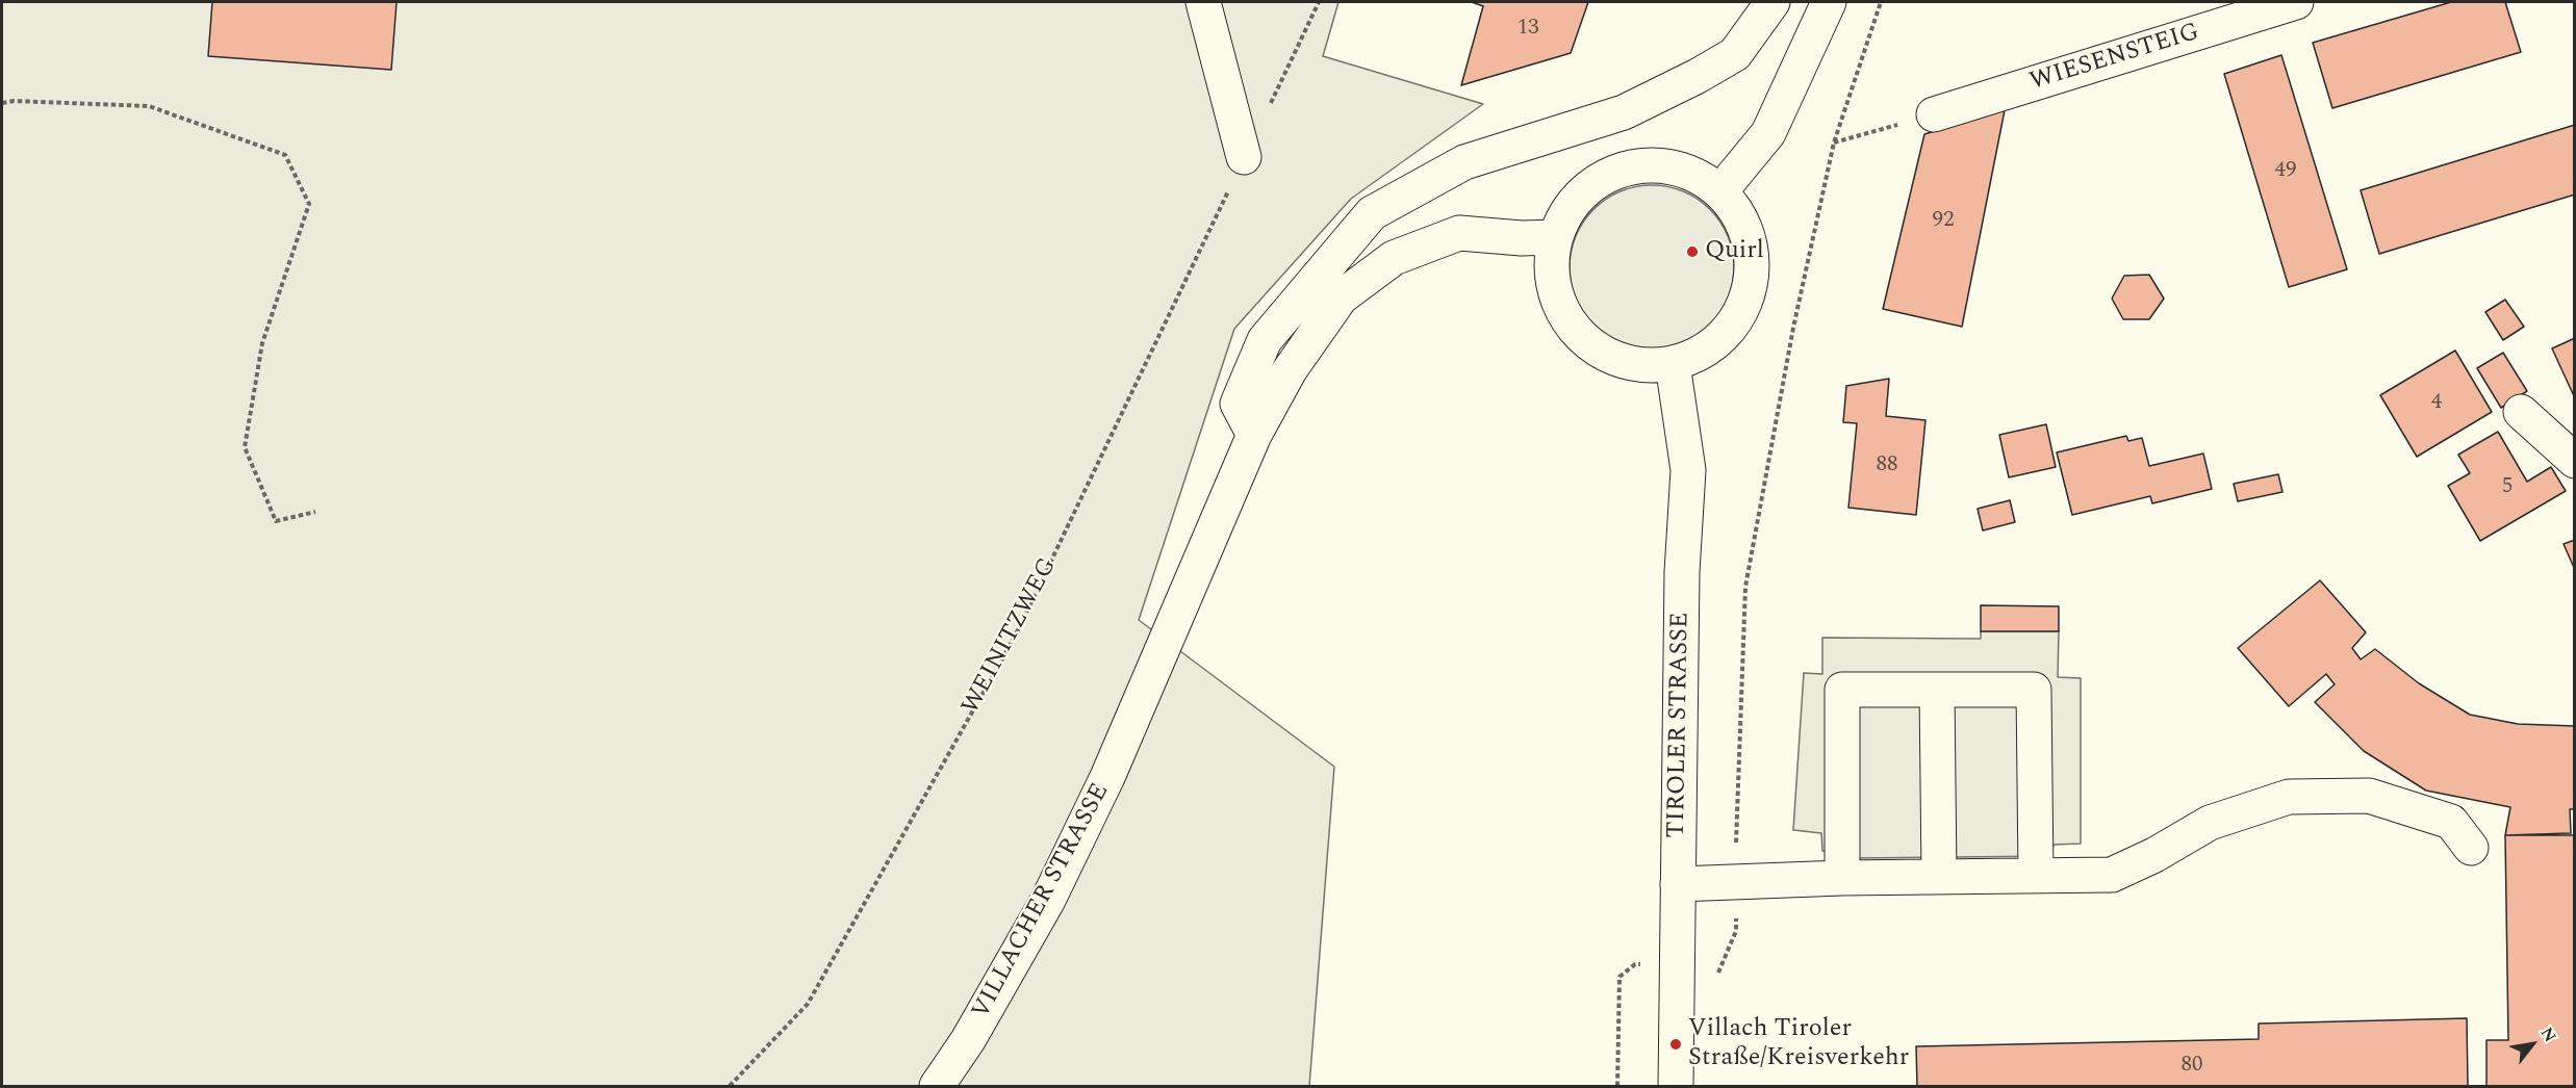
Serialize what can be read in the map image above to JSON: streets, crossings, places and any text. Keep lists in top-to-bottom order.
{
  "streets": {
    "main road": ["WIESENSTEIG", "TIROLER STRASSE", "VILLACHER STRASSE"],
    "path": ["WEINITZWEG"]
  },
  "places": ["Quirl", "Villach Tiroler Straße/Kreisverkehr"],
  "house_numbers": [
    "13",
    "49",
    "92",
    "4",
    "88",
    "5",
    "80"
  ],
  "north": "top right"
}
